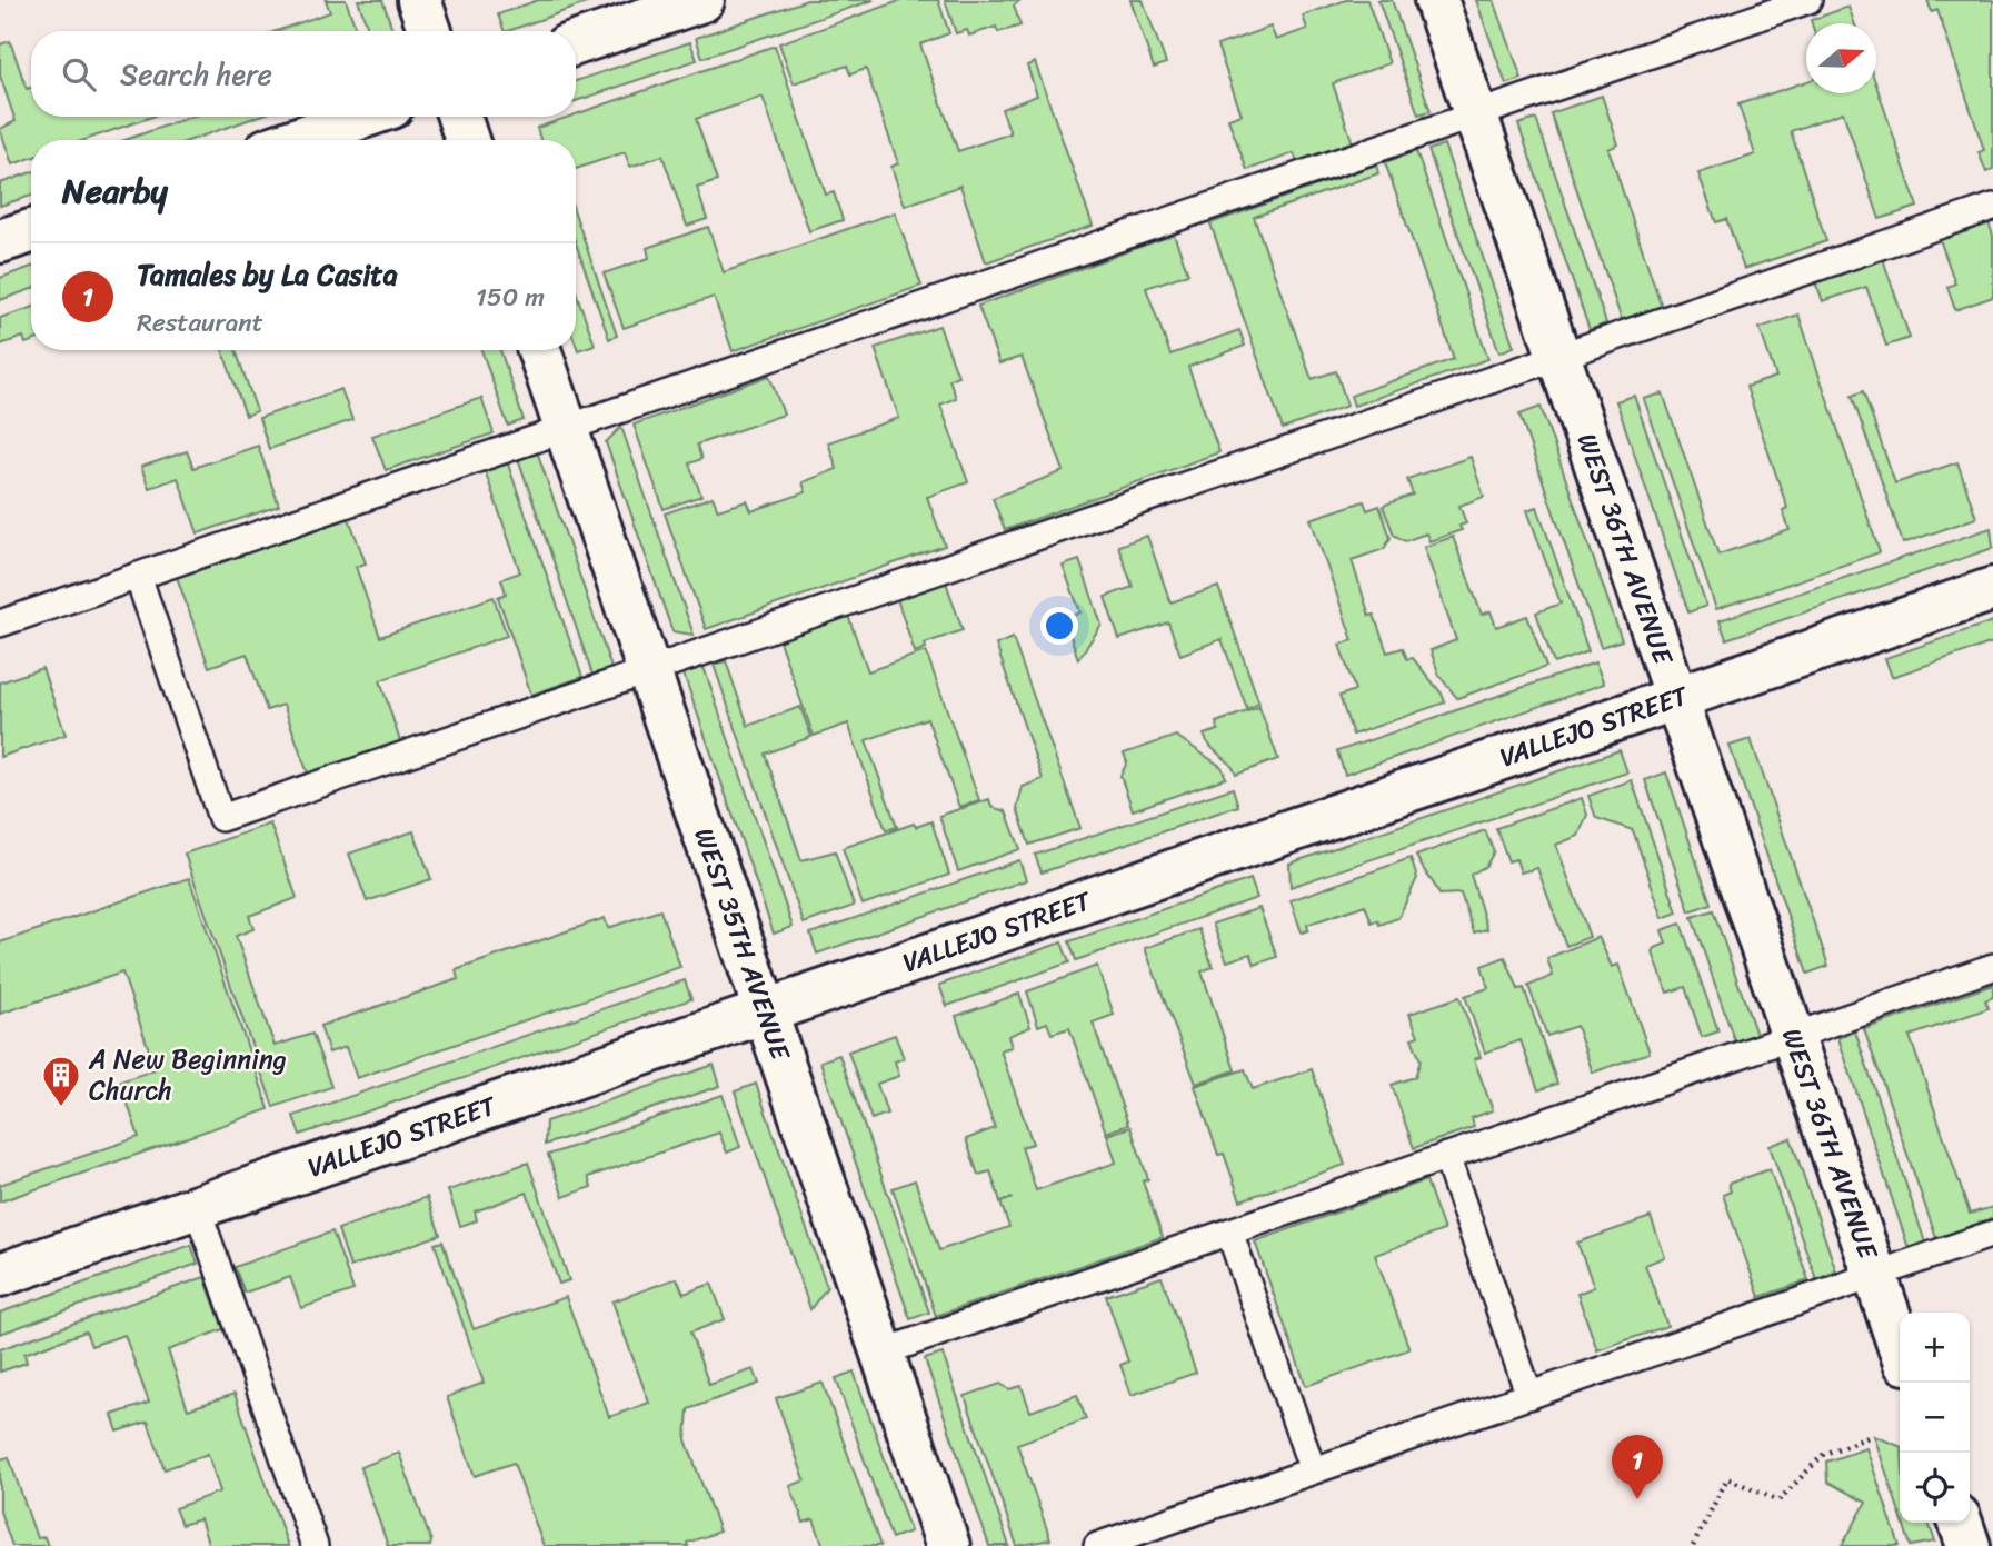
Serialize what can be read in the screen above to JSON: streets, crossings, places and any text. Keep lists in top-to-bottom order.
{
  "streets": {
    "street": ["WEST 36TH AVENUE", "VALLEJO STREET", "WEST 35TH AVENUE"]
  },
  "crossings": [
    ["WEST 36TH AVENUE", "VALLEJO STREET"],
    ["VALLEJO STREET", "WEST 35TH AVENUE"]
  ],
  "places": {
    "building": ["A New Beginning Church"]
  },
  "north": "right",
  "page": {
    "search": "Search here",
    "heading": "Nearby",
    "list": [
      {
        "mark": "1",
        "name": "Tamales by La Casita",
        "note": "Restaurant",
        "value": "150 m"
      }
    ],
    "map_buttons": ["+", "−"],
    "pins": "1"
  }
}
